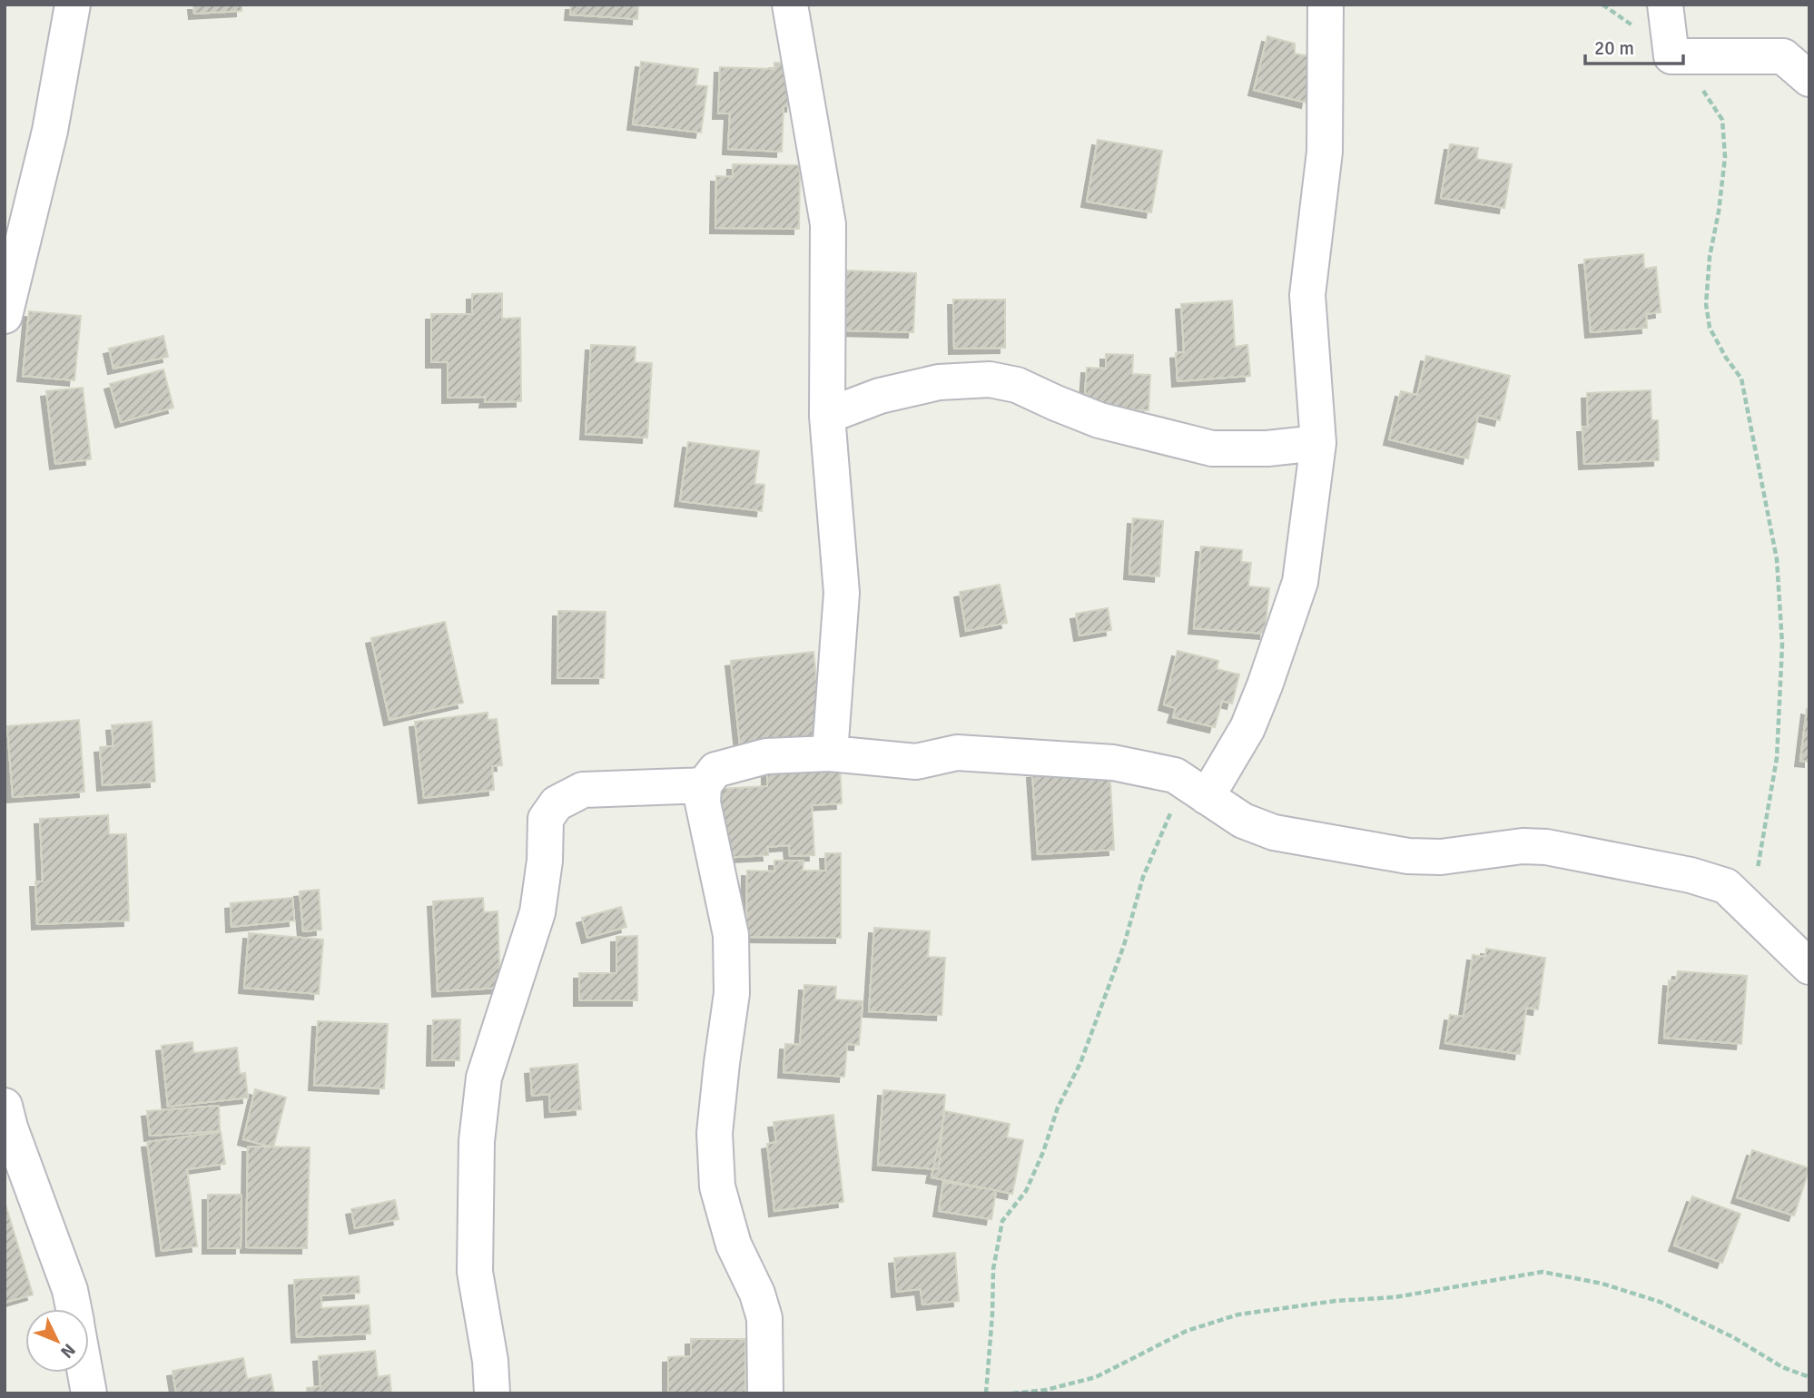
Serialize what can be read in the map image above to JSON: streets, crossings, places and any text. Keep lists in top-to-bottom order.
{
  "scale_bar": "20 m",
  "north": "bottom right"
}
